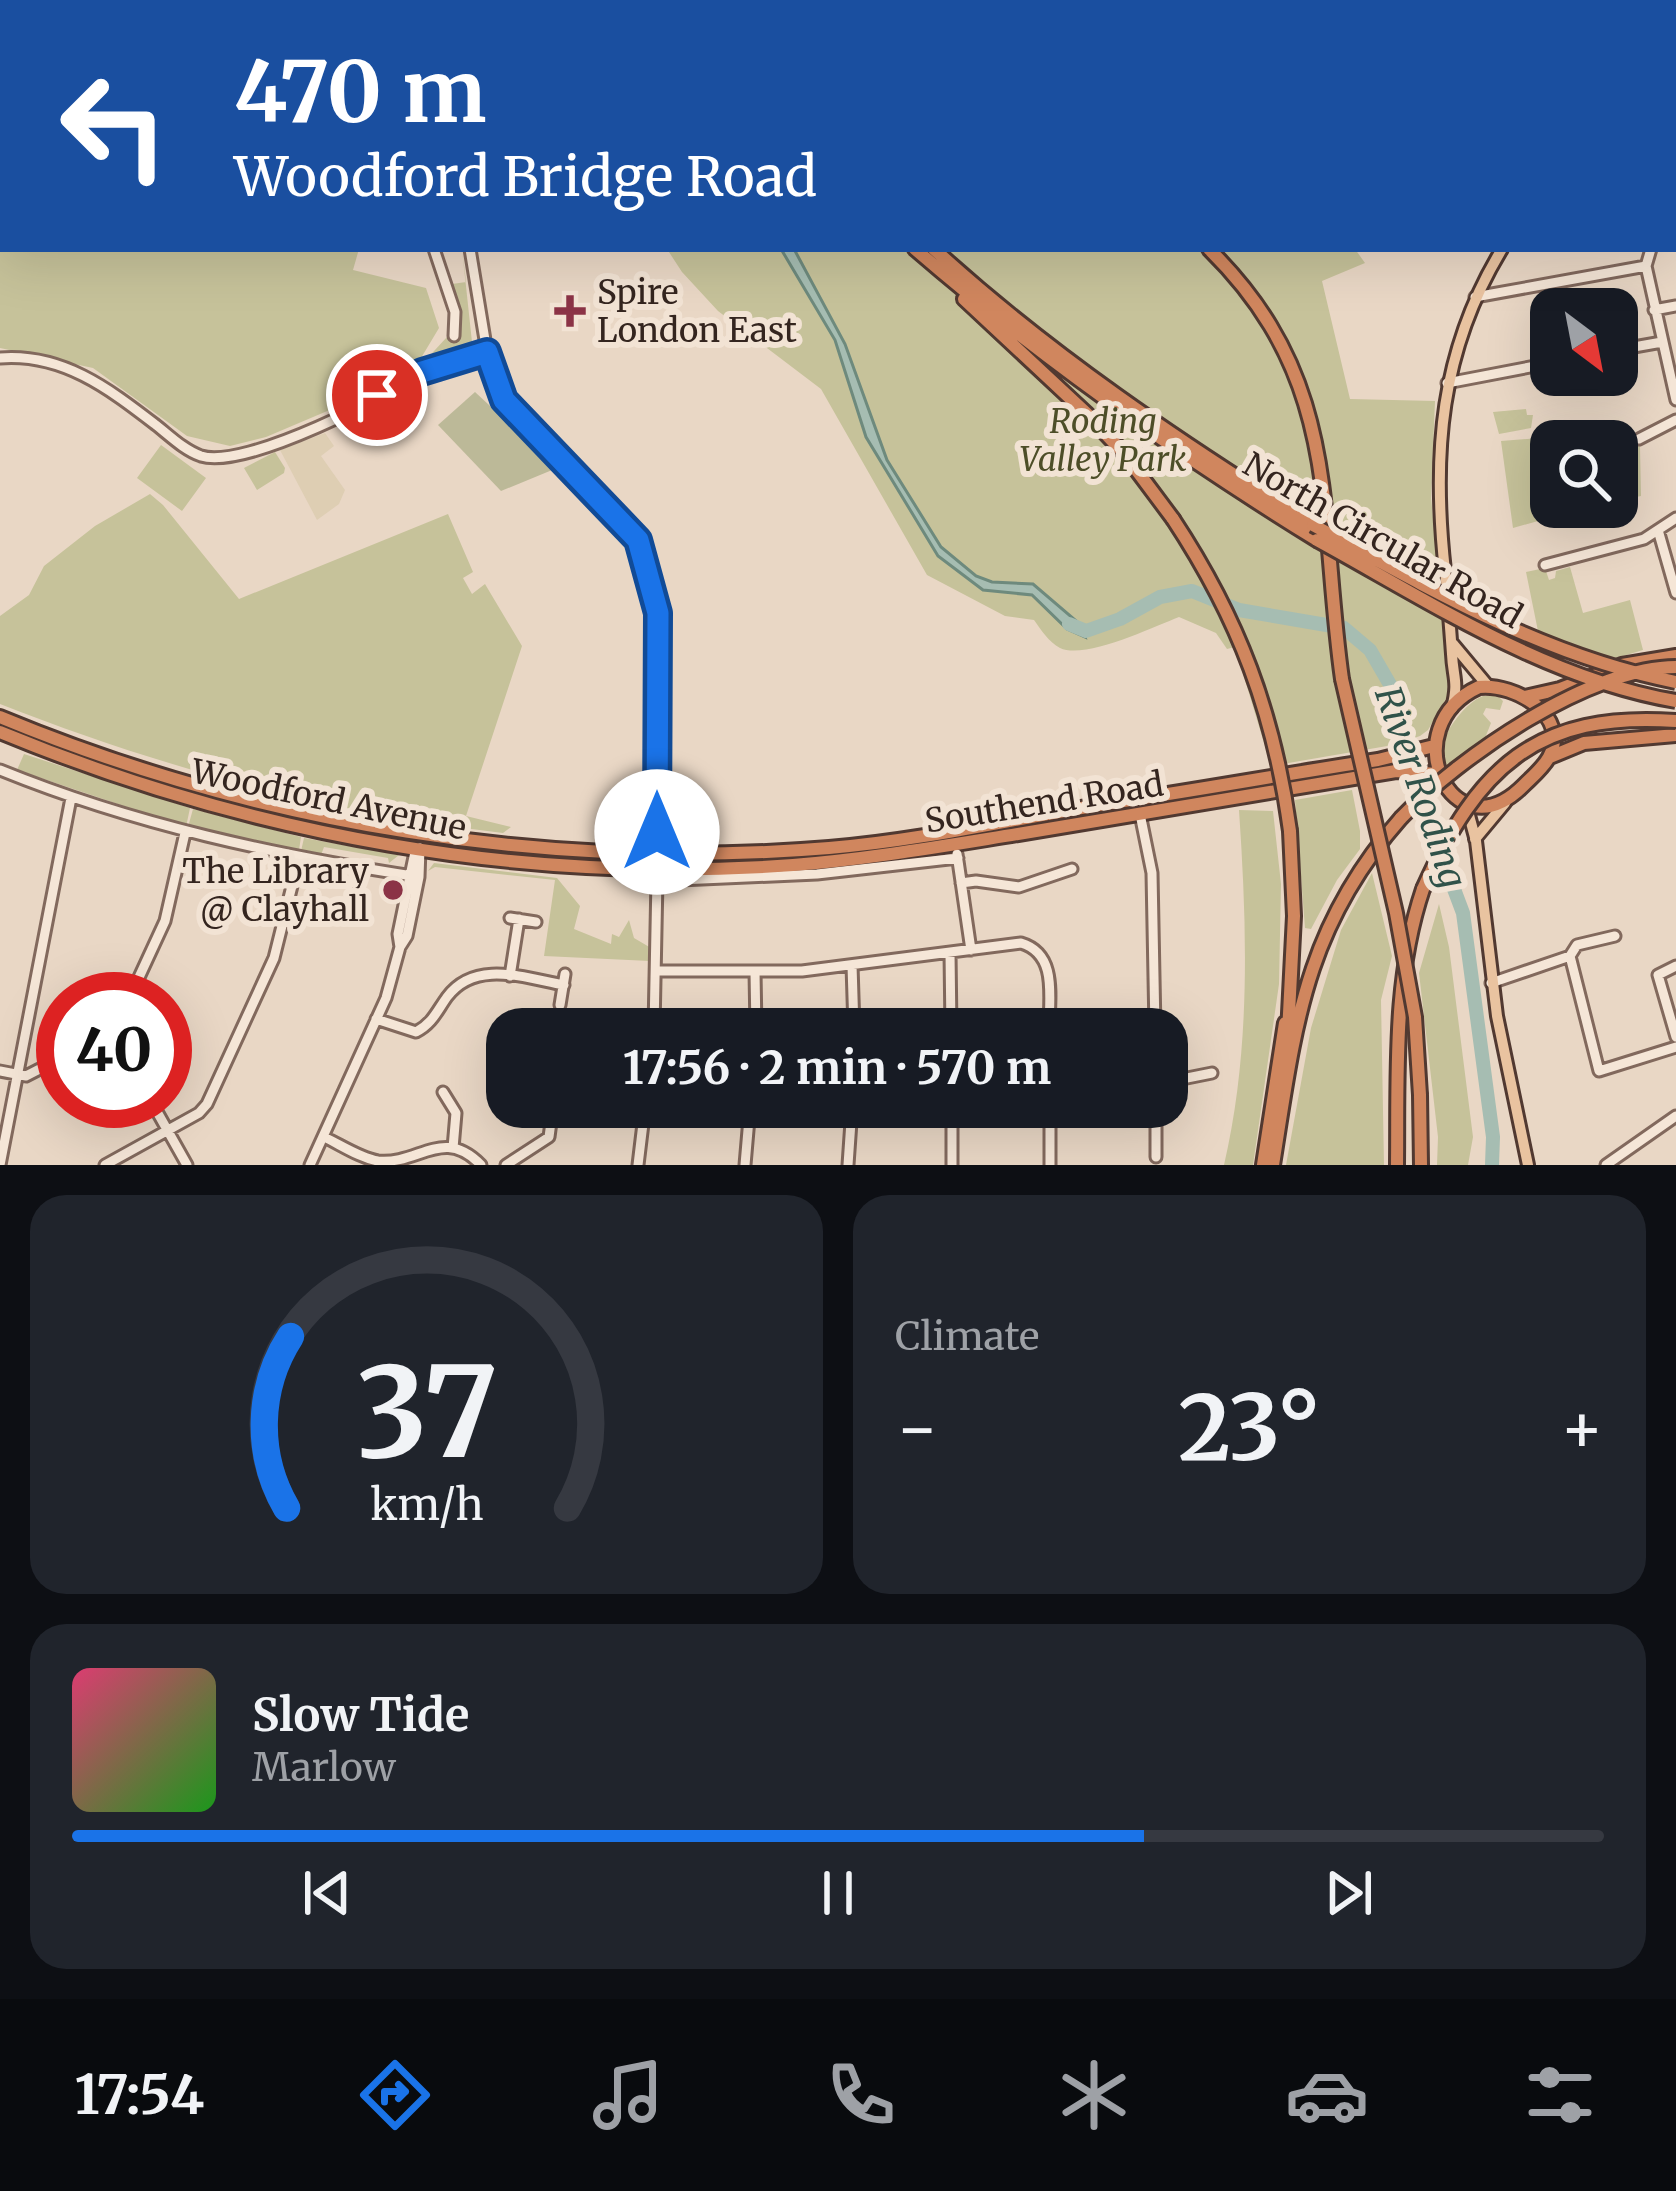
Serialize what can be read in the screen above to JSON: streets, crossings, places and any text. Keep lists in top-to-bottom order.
{
  "streets": {
    "highway": ["North Circular Road", "Woodford Avenue", "Southend Road"]
  },
  "crossings": [
    ["Woodford Avenue", "Southend Road"]
  ],
  "water": ["River Roding"],
  "parks": ["Roding Valley Park"],
  "places": {
    "health": ["Spire London East"],
    "other": ["The Library @ Clayhall"]
  },
  "north": "bottom right",
  "page": {
    "turn": ["470 m", "Woodford Bridge Road"],
    "limit": "40",
    "trip": "17:56 · 2 min · 570 m",
    "tile": "Climate",
    "heat": ["−", "23°", "+"],
    "song": ["Slow Tide", "Marlow"],
    "tabs": "17:54",
    "gauge": ["37", "km/h"]
  }
}
